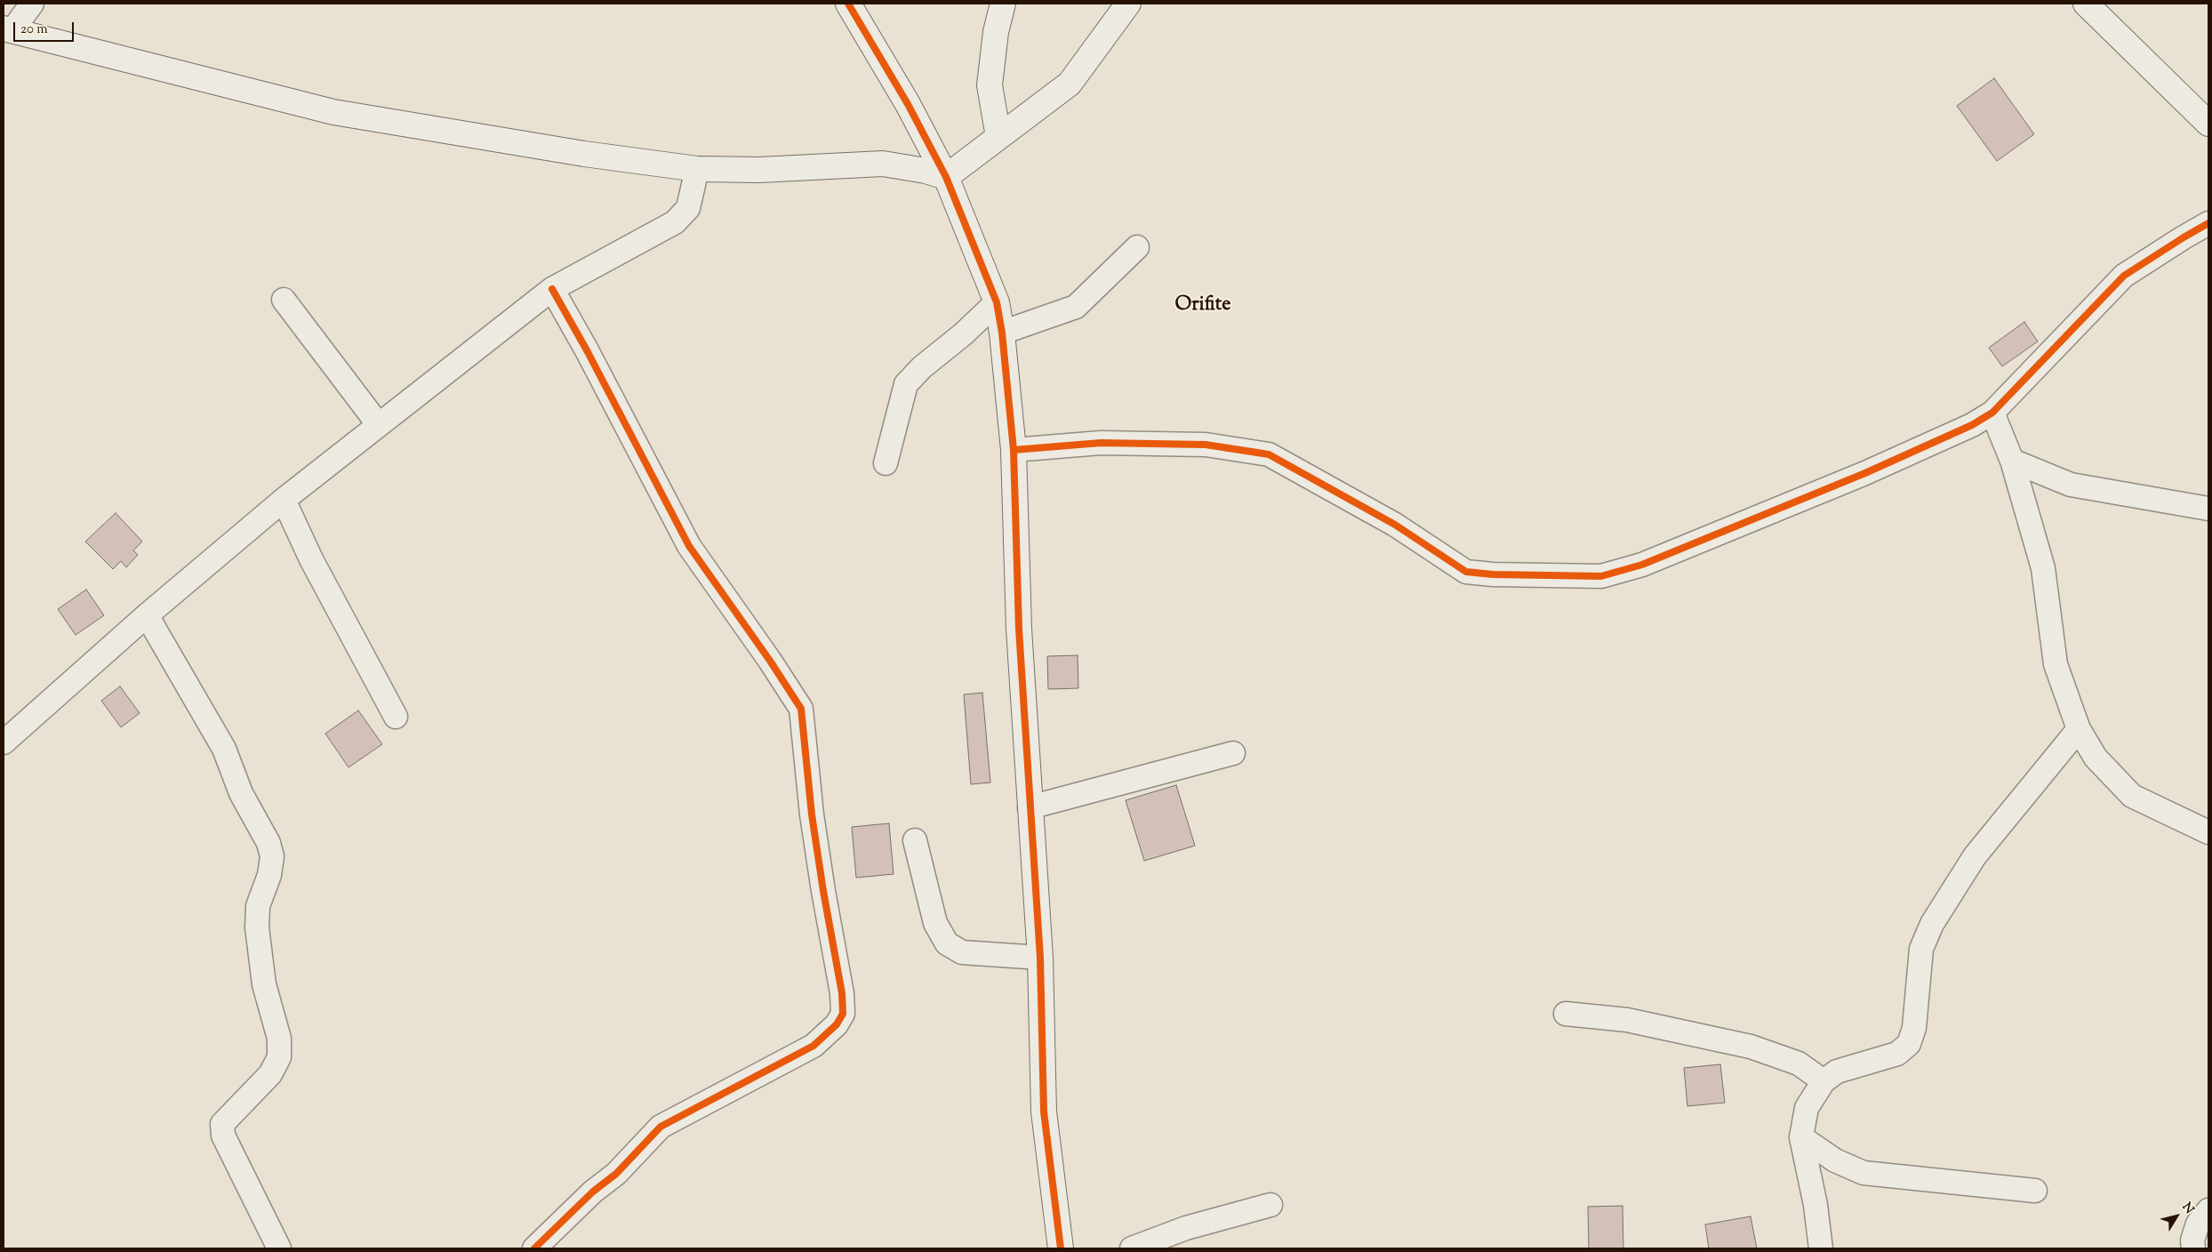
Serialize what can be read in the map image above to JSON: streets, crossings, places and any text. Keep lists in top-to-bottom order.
{
  "districts": ["Orifite"],
  "scale_bar": "20 m",
  "north": "top right"
}
